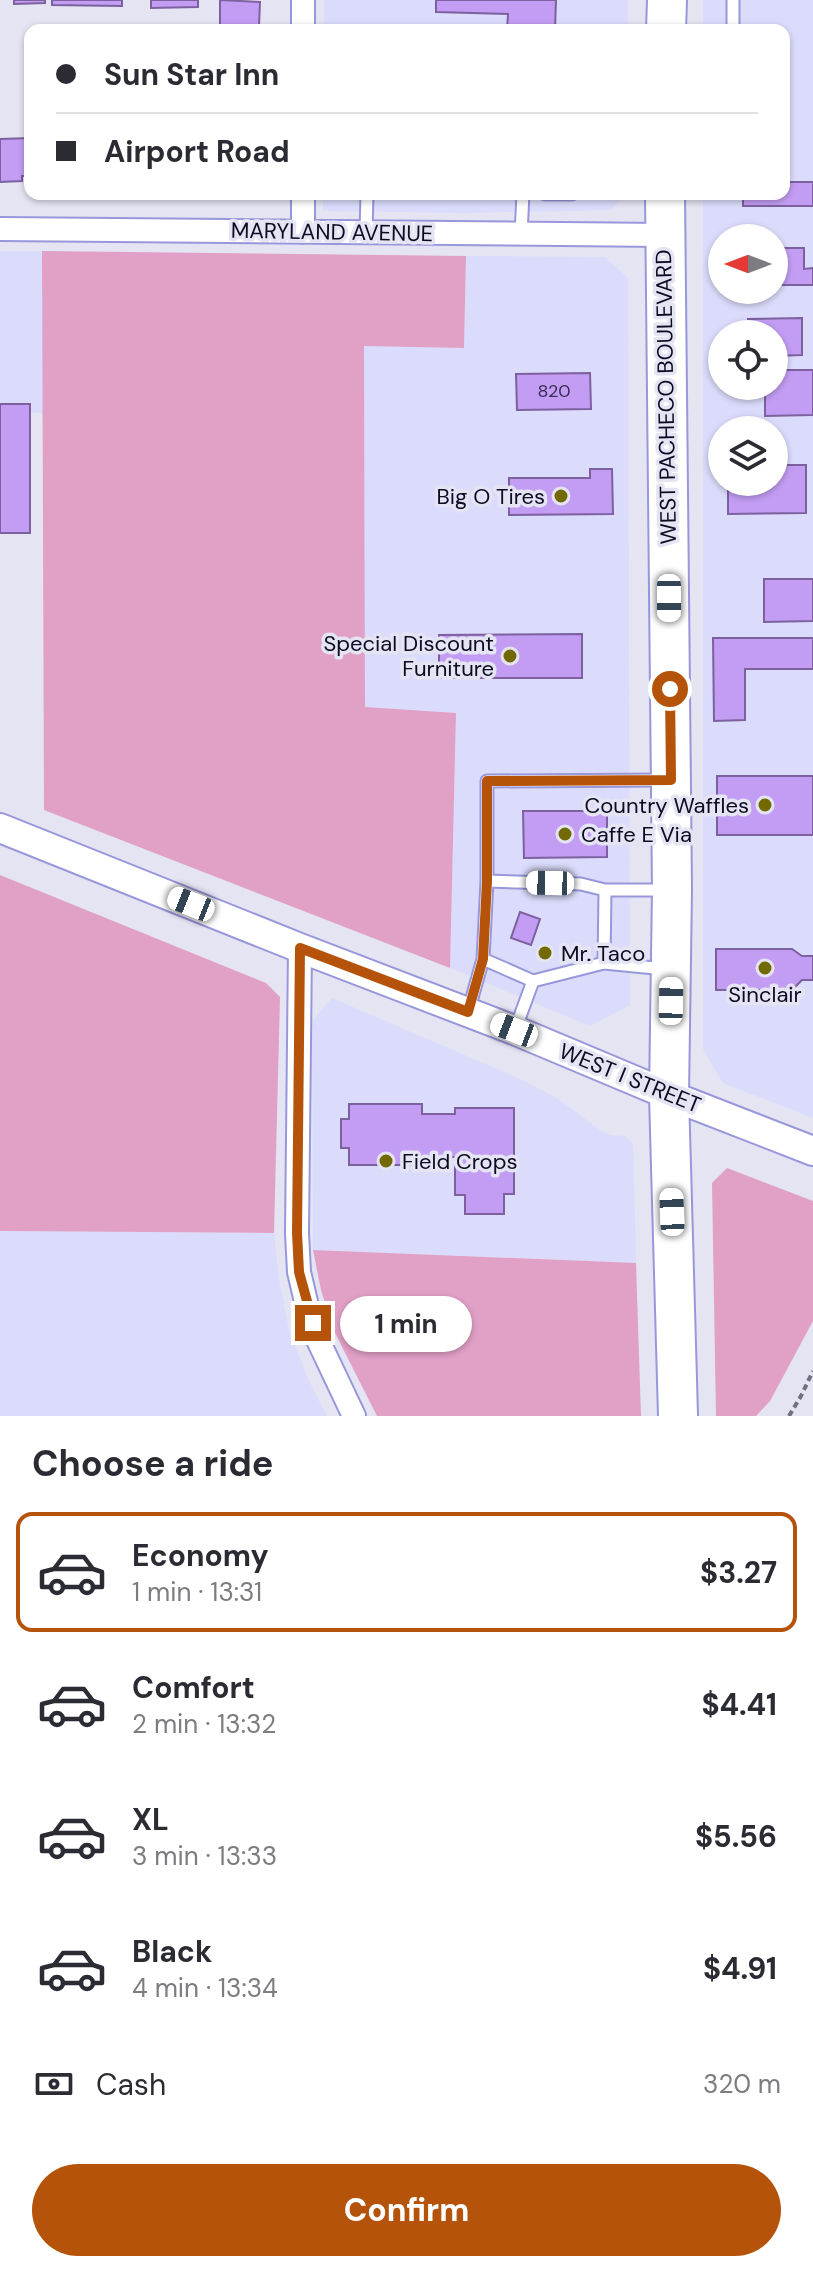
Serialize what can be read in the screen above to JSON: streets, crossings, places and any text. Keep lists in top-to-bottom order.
{
  "streets": {
    "highway": ["WEST PACHECO BOULEVARD"],
    "street": ["MARYLAND AVENUE", "WEST I STREET"]
  },
  "crossings": [
    ["MARYLAND AVENUE", "WEST PACHECO BOULEVARD"],
    ["WEST PACHECO BOULEVARD", "WEST I STREET"]
  ],
  "places": [
    "Big O Tires",
    "Special Discount Furniture",
    "Country Waffles",
    "Caffe E Via",
    "Mr. Taco",
    "Sinclair",
    "Field Crops"
  ],
  "house_numbers": ["820"],
  "north": "left",
  "page": {
    "banner": ["Sun Star Inn", "Airport Road"],
    "bubble": "1 min",
    "heading": "Choose a ride",
    "list": [
      {
        "name": "Economy",
        "note": "1 min · 13:31",
        "value": "$3.27"
      },
      {
        "name": "Comfort",
        "note": "2 min · 13:32",
        "value": "$4.41"
      },
      {
        "name": "XL",
        "note": "3 min · 13:33",
        "value": "$5.56"
      },
      {
        "name": "Black",
        "note": "4 min · 13:34",
        "value": "$4.91"
      }
    ],
    "pay": ["Cash", "320 m"],
    "buttons": "Confirm"
  }
}
